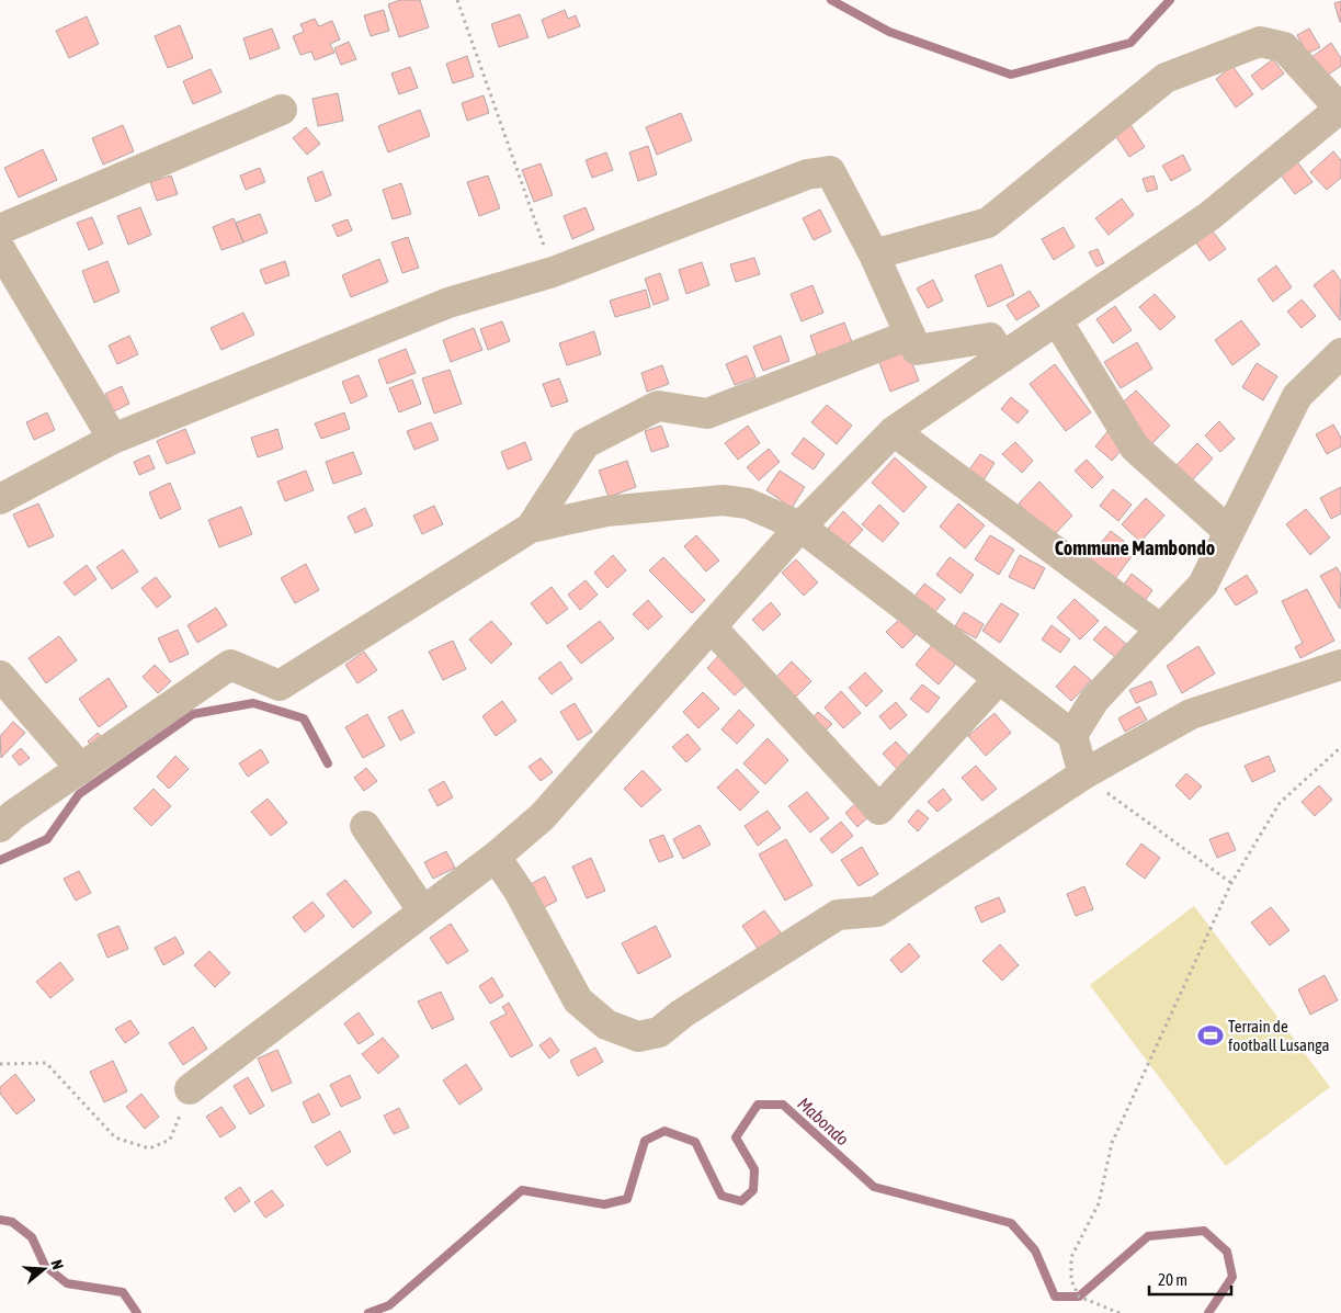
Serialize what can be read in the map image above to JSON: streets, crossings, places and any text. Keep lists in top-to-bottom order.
{
  "districts": ["Commune Mambondo"],
  "water": ["Mabondo"],
  "places": {
    "sports": ["Terrain de football Lusanga"]
  },
  "scale_bar": "20 m",
  "north": "right"
}
